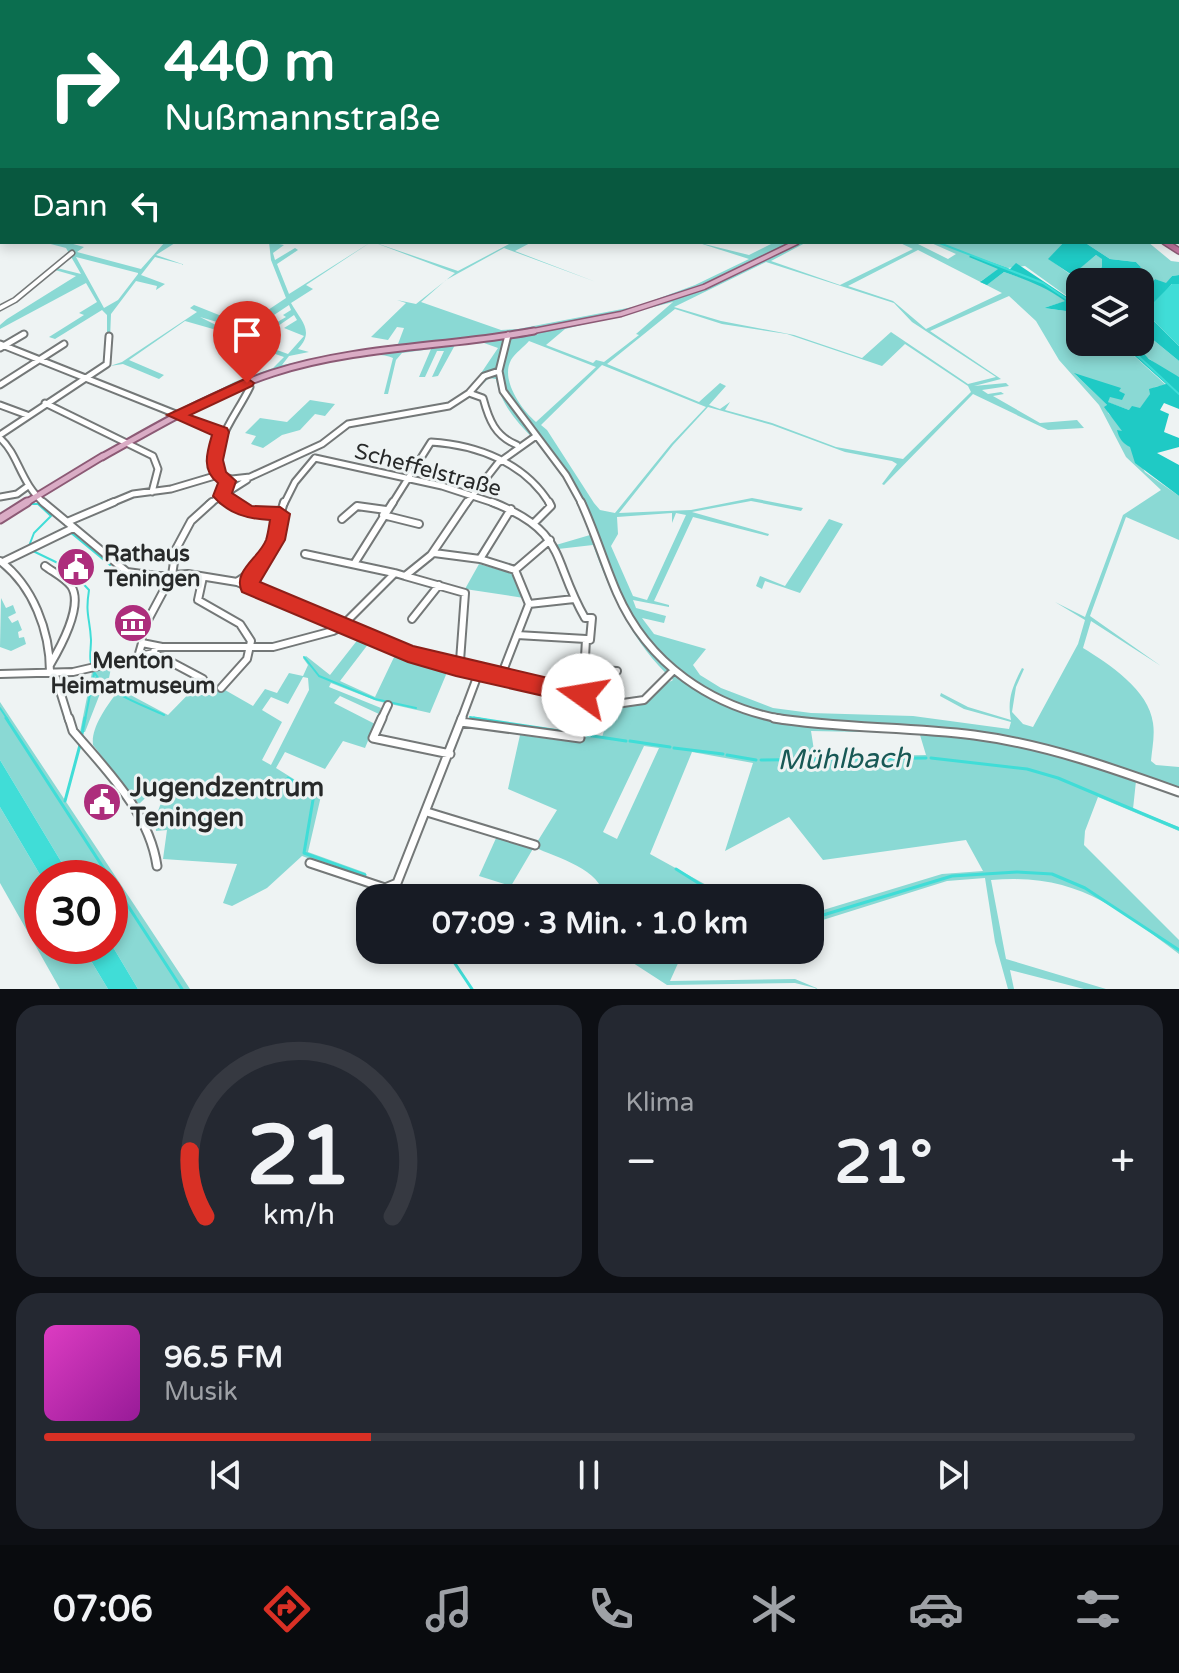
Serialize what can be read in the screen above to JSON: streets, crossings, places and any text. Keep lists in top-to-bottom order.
{
  "streets": {
    "street": ["Scheffelstraße"]
  },
  "water": ["Mühlbach"],
  "places": {
    "public building": ["Rathaus Teningen", "Jugendzentrum Teningen"],
    "museum": ["Menton Heimatmuseum"]
  },
  "page": {
    "turn": ["440 m", "Nußmannstraße"],
    "then": "Dann",
    "limit": "30",
    "trip": "07:09 · 3 Min. · 1.0 km",
    "tile": "Klima",
    "heat": ["−", "21°", "+"],
    "song": ["96.5 FM", "Musik"],
    "tabs": "07:06",
    "gauge": ["21", "km/h"]
  }
}
